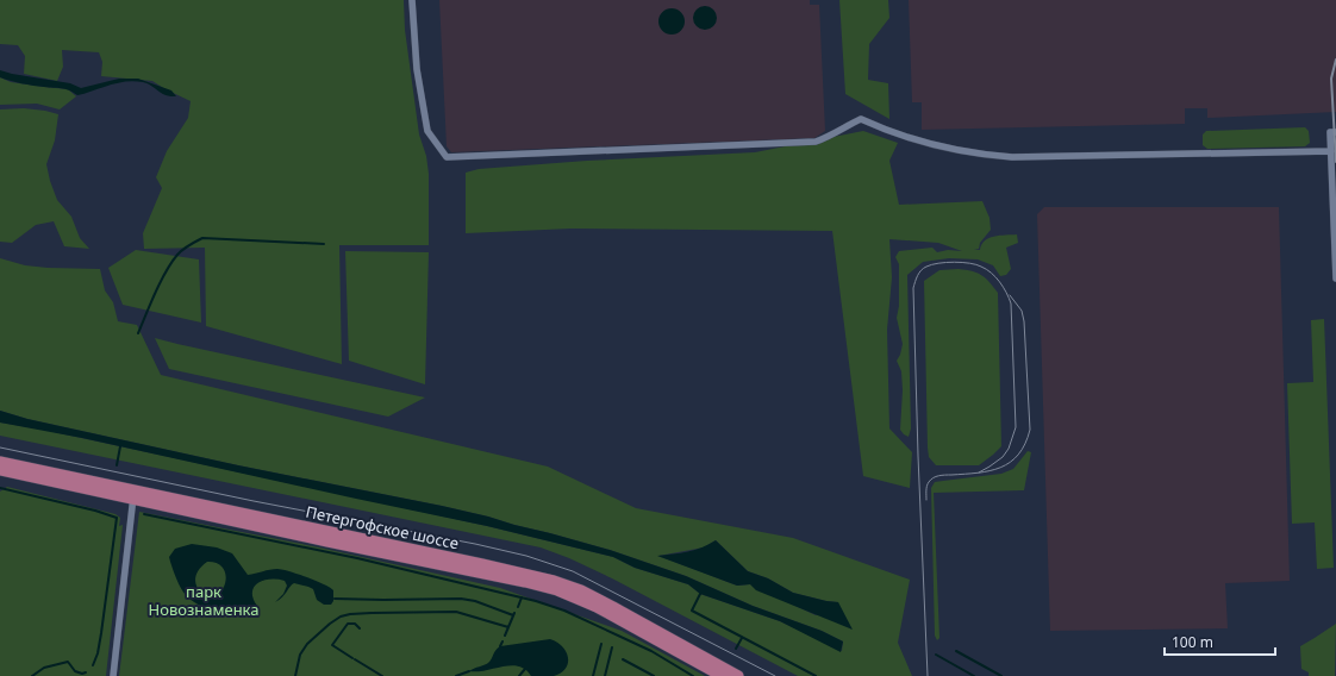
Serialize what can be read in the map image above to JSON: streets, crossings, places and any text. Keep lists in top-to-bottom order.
{
  "streets": {
    "main road": ["Петергофское шоссе"]
  },
  "parks": ["парк Новознаменка"],
  "scale_bar": "100 m"
}
